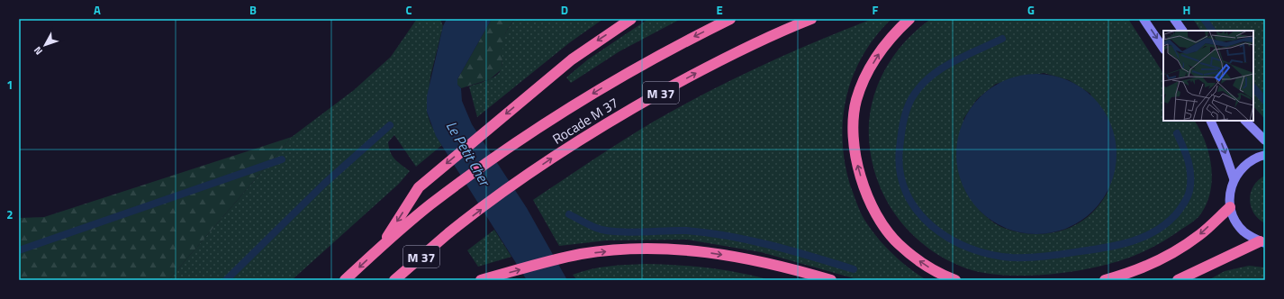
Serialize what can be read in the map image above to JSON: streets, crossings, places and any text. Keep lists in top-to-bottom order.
{
  "streets": {
    "highway": ["M 37", "Rocade M 37"]
  },
  "water": ["Le Petit Cher"],
  "north": "bottom left",
  "grid": {
    "columns": [
      "A",
      "B",
      "C",
      "D",
      "E",
      "F",
      "G",
      "H"
    ],
    "rows": ["1", "2"]
  }
}
